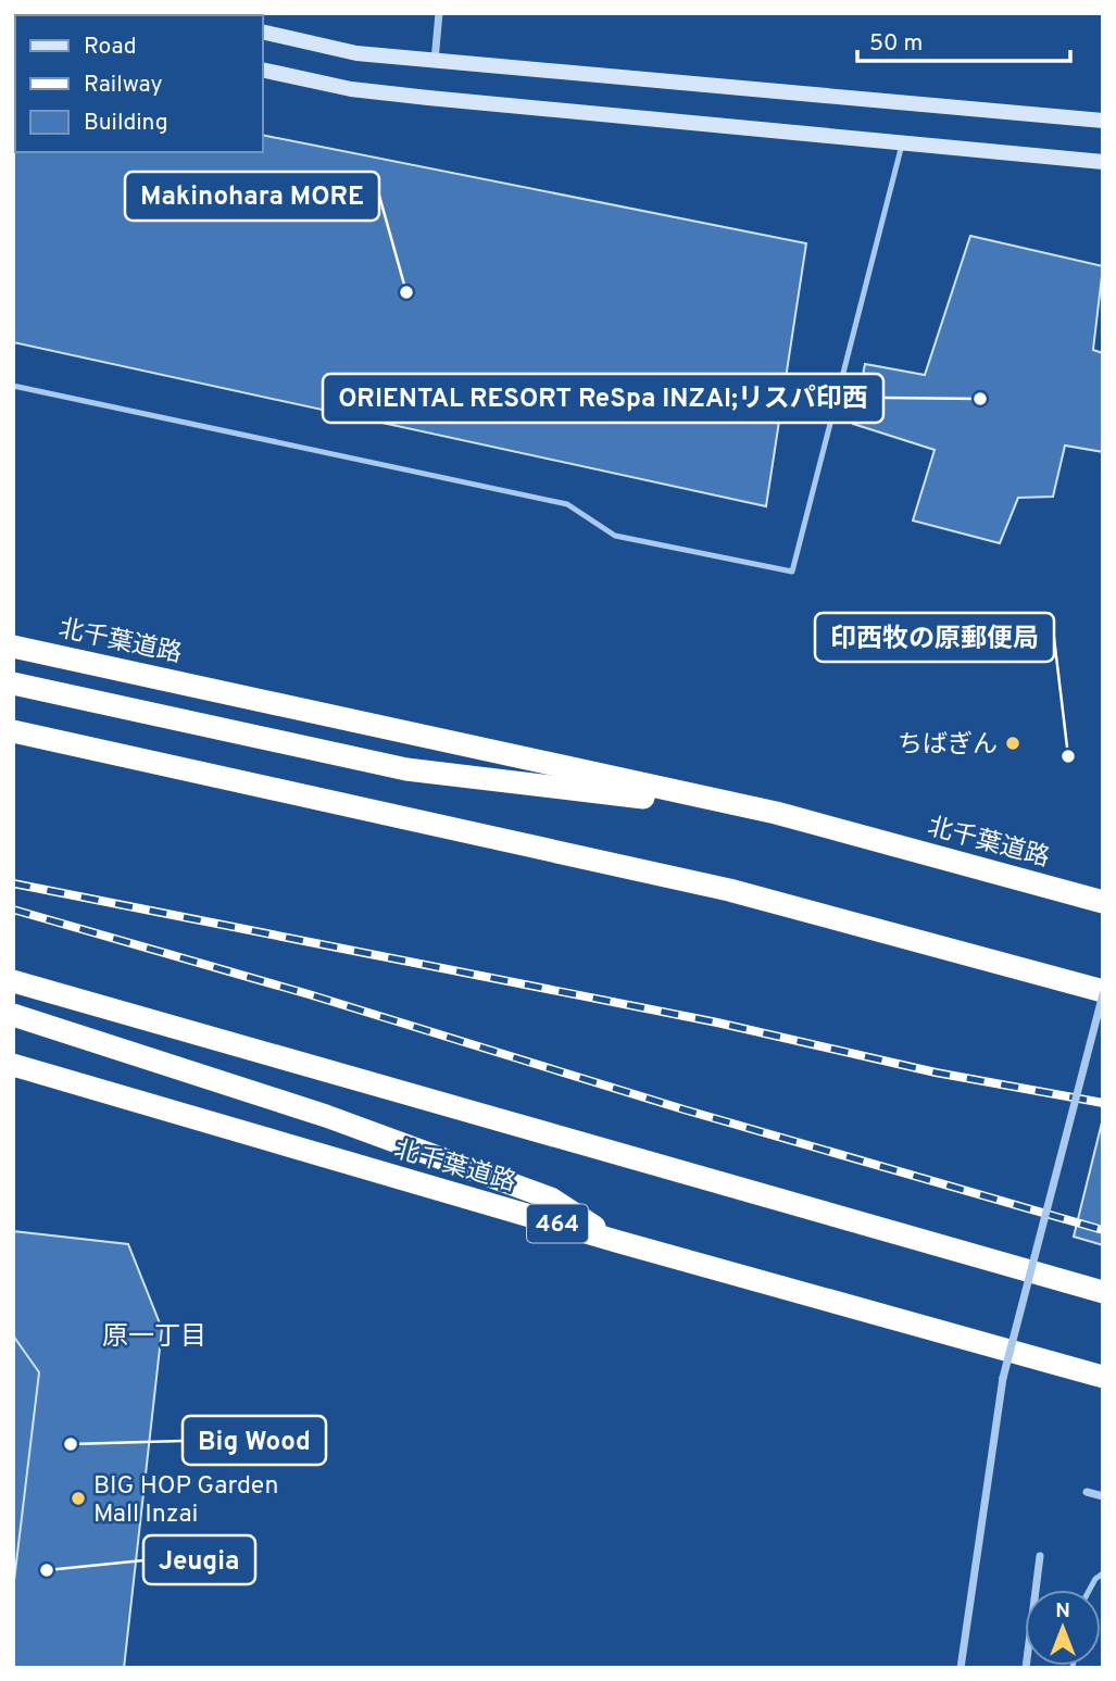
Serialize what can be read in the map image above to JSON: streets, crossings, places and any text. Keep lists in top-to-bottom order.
{
  "streets": {
    "highway": ["北千葉道路", "464"]
  },
  "districts": ["原一丁目"],
  "places": [
    "Makinohara MORE",
    "ORIENTAL RESORT ReSpa INZAI;リスパ印西",
    "ちばぎん",
    "印西牧の原郵便局",
    "Big Wood",
    "BIG HOP Garden Mall Inzai",
    "Jeugia"
  ],
  "legend": ["Road", "Railway", "Building"],
  "scale_bar": "50 m",
  "north": "top"
}
